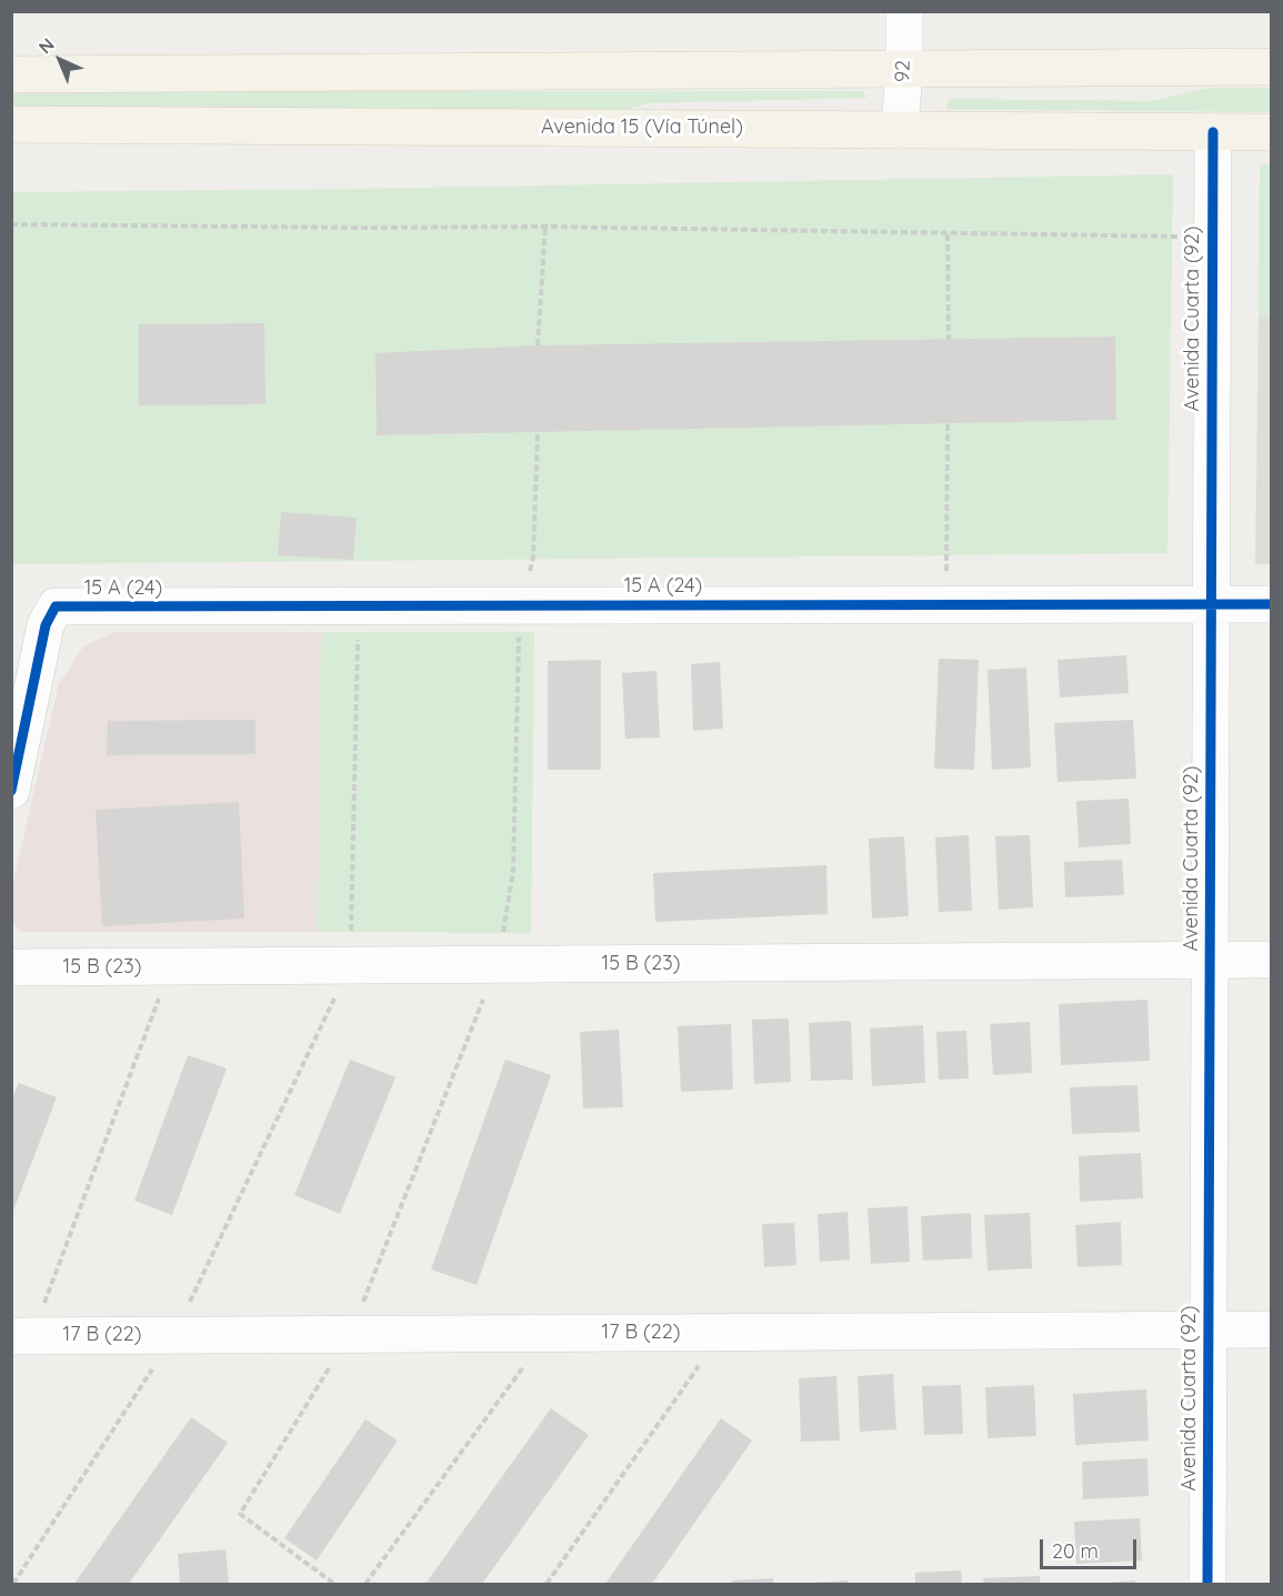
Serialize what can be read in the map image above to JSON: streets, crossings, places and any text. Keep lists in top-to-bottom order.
{
  "streets": {
    "main road": ["Avenida 15 (Vía Túnel)"],
    "street": [
      "92",
      "Avenida Cuarta (92)",
      "15 A (24)",
      "15 B (23)",
      "17 B (22)"
    ]
  },
  "crossings": [
    ["92", "Avenida 15 (Vía Túnel)"],
    ["Avenida 15 (Vía Túnel)", "Avenida Cuarta (92)"],
    ["Avenida Cuarta (92)", "15 A (24)"],
    ["Avenida Cuarta (92)", "15 B (23)"],
    ["Avenida Cuarta (92)", "17 B (22)"]
  ],
  "scale_bar": "20 m",
  "north": "top left"
}
